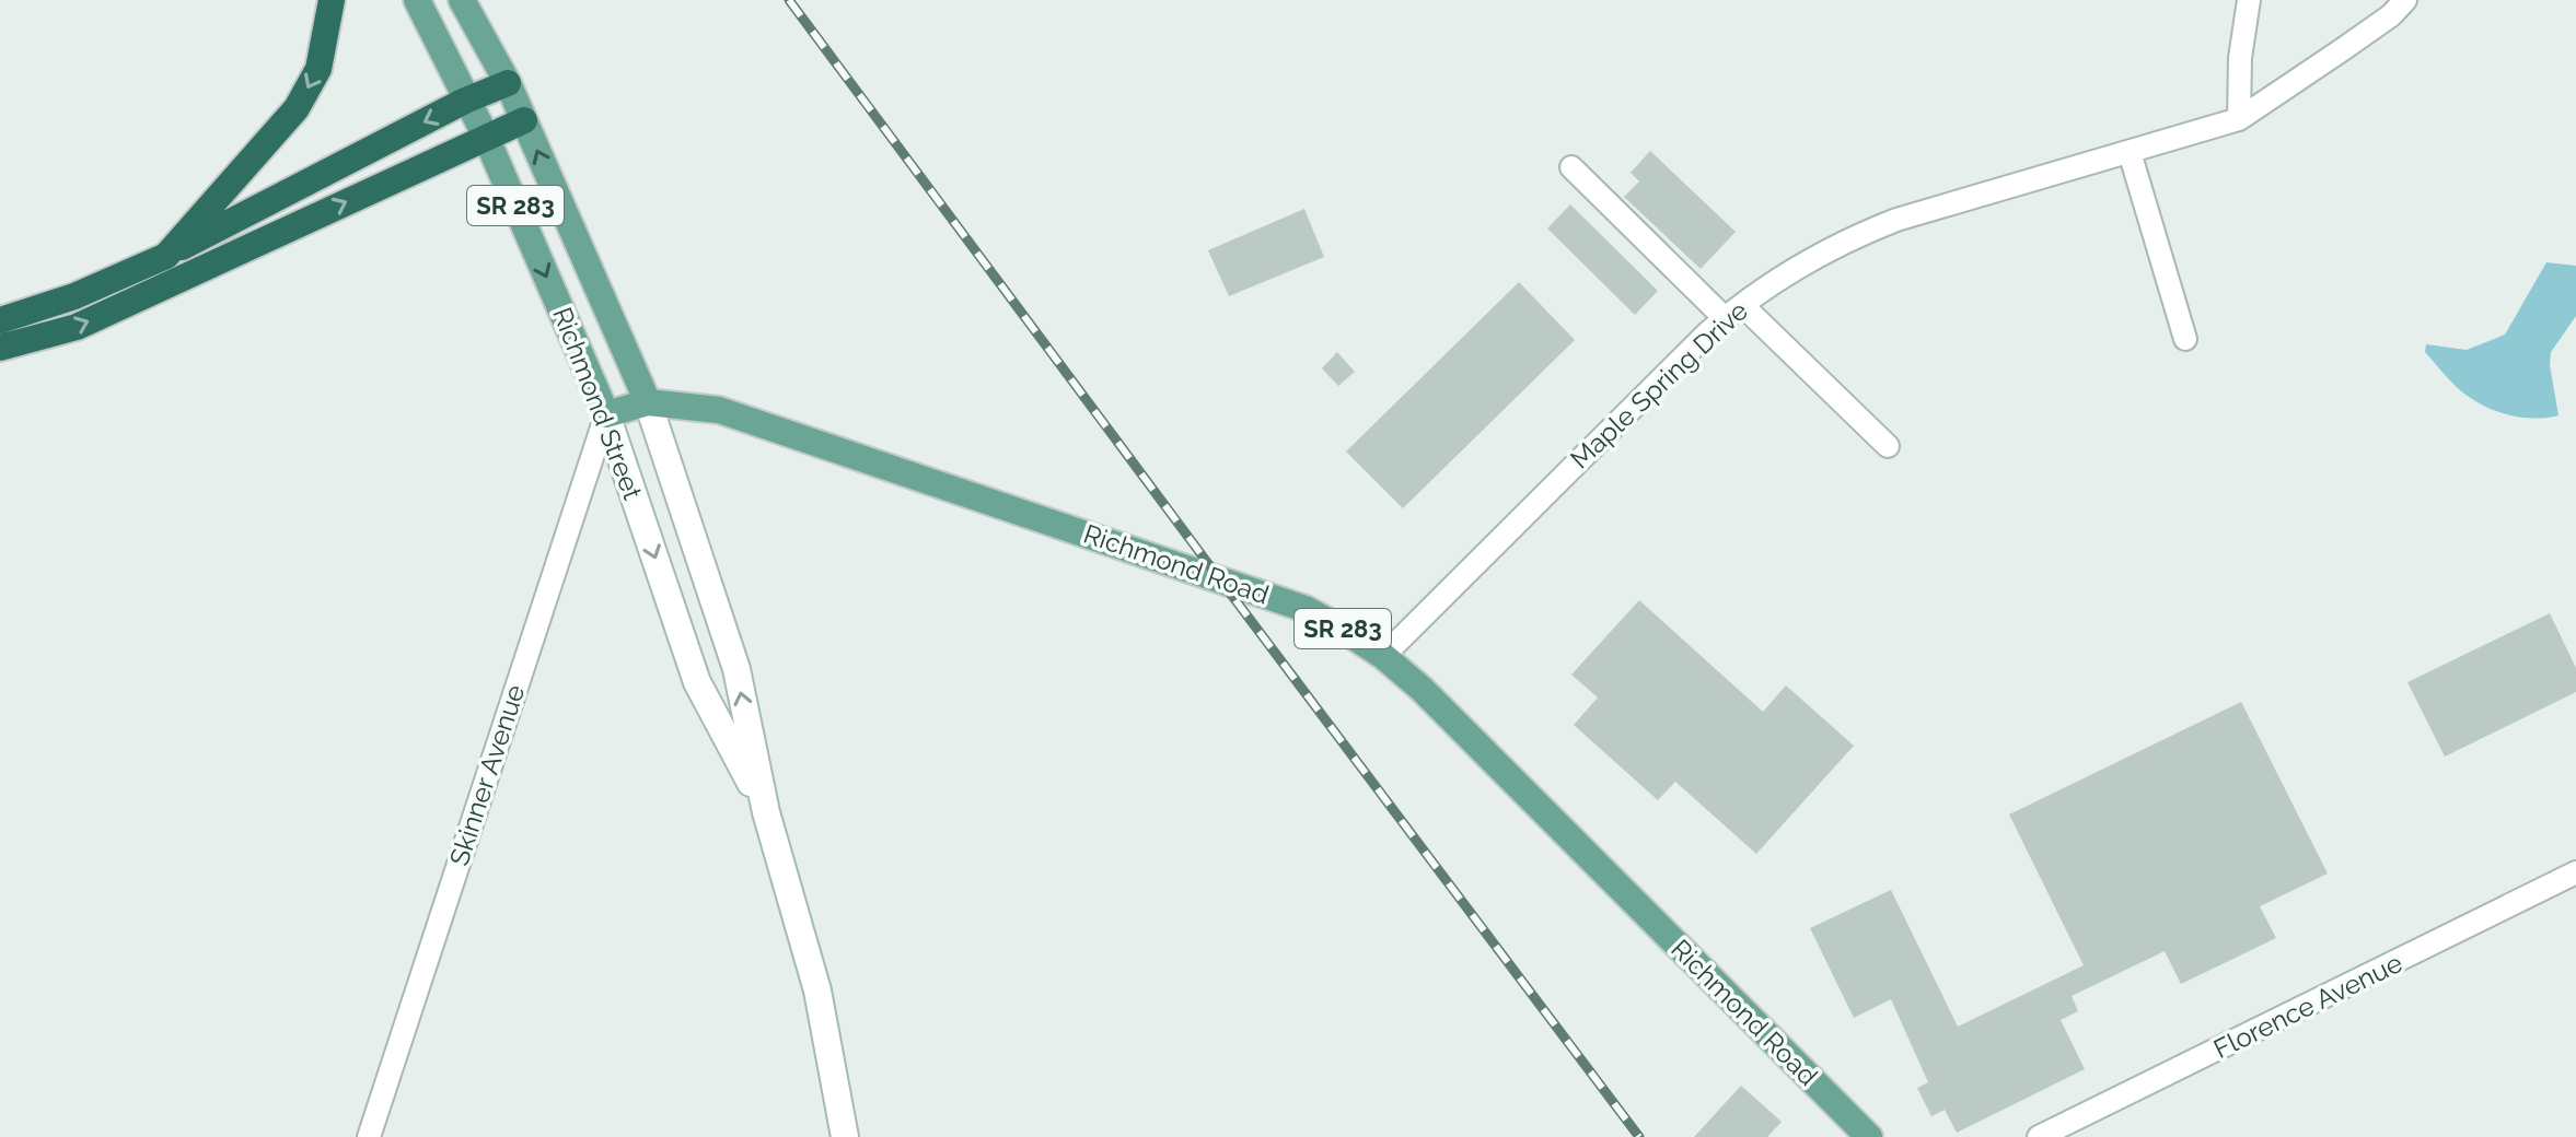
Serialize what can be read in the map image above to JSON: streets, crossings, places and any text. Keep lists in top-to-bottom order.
{
  "streets": {
    "main road": ["SR 283", "Richmond Street", "Richmond Road"],
    "street": ["Maple Spring Drive", "Skinner Avenue", "Florence Avenue"]
  },
  "crossings": [
    ["Maple Spring Drive", "Richmond Road"],
    ["Richmond Street", "Richmond Road"],
    ["Richmond Street", "Skinner Avenue"],
    ["Richmond Road", "Skinner Avenue"]
  ]
}
